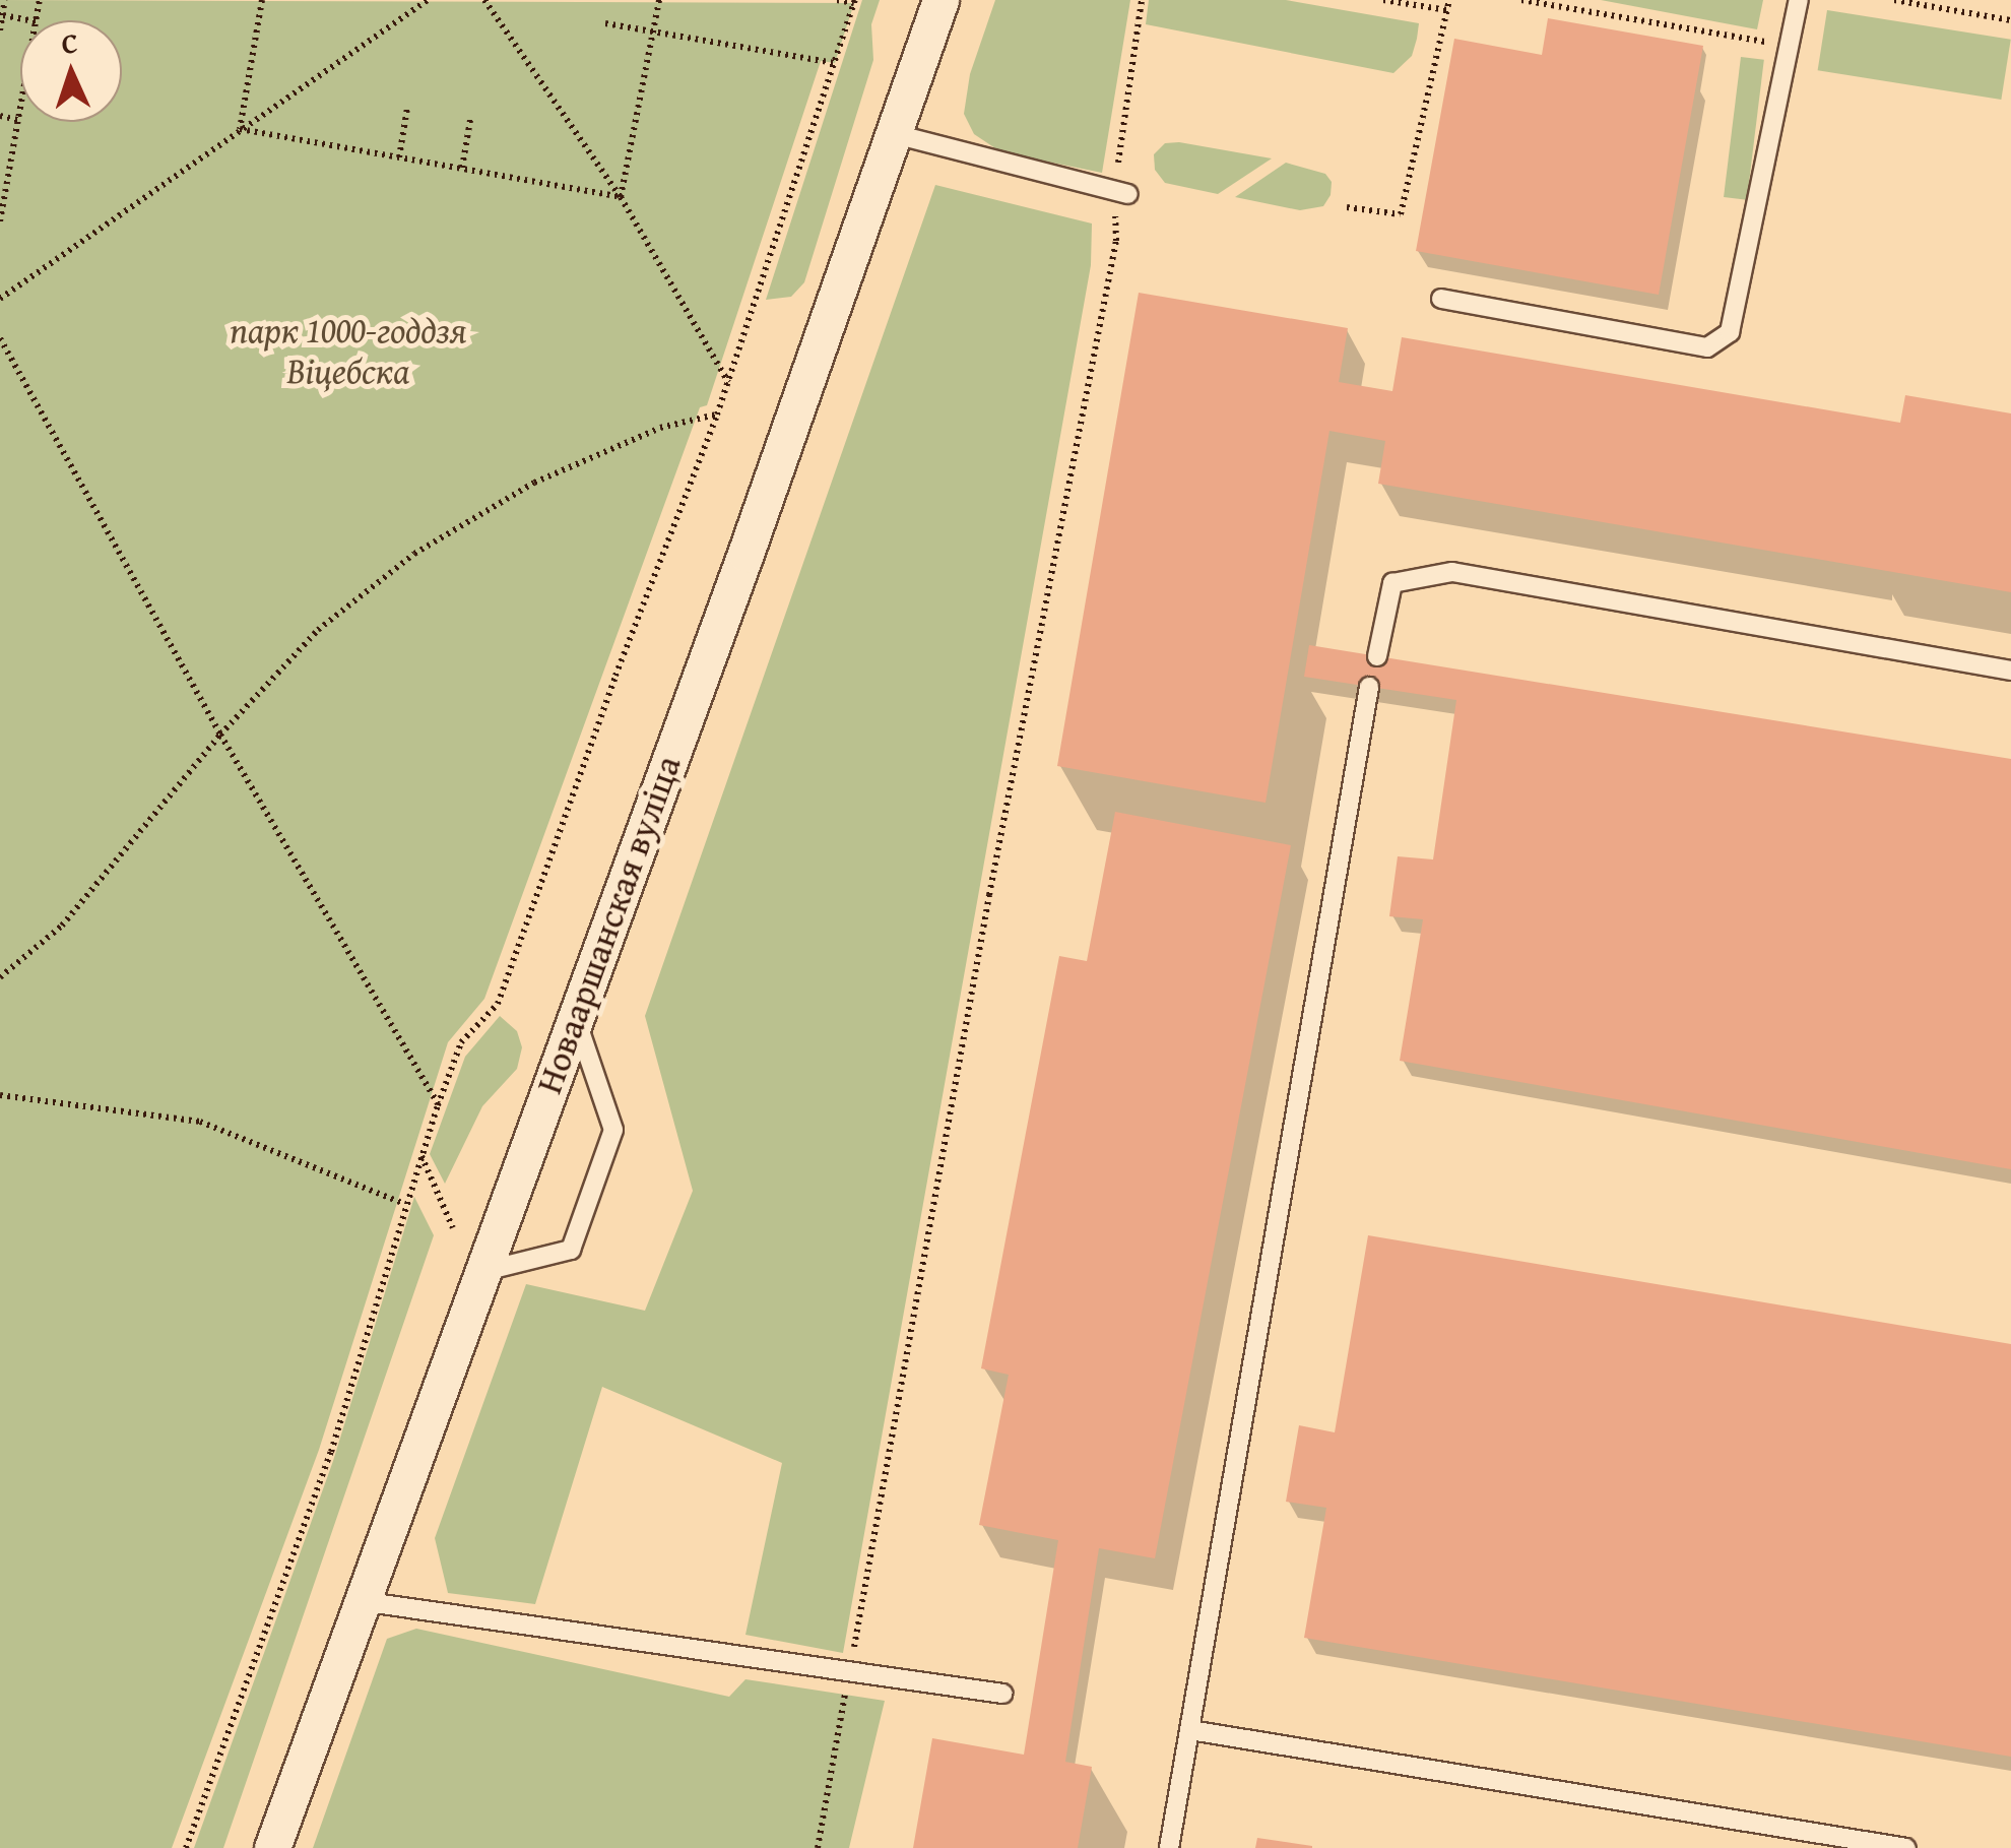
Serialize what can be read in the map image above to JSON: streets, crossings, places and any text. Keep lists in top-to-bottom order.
{
  "streets": {
    "street": ["Новааршанская вуліца"]
  },
  "parks": ["парк 1000-годдзя Віцебска"],
  "north": "top"
}
